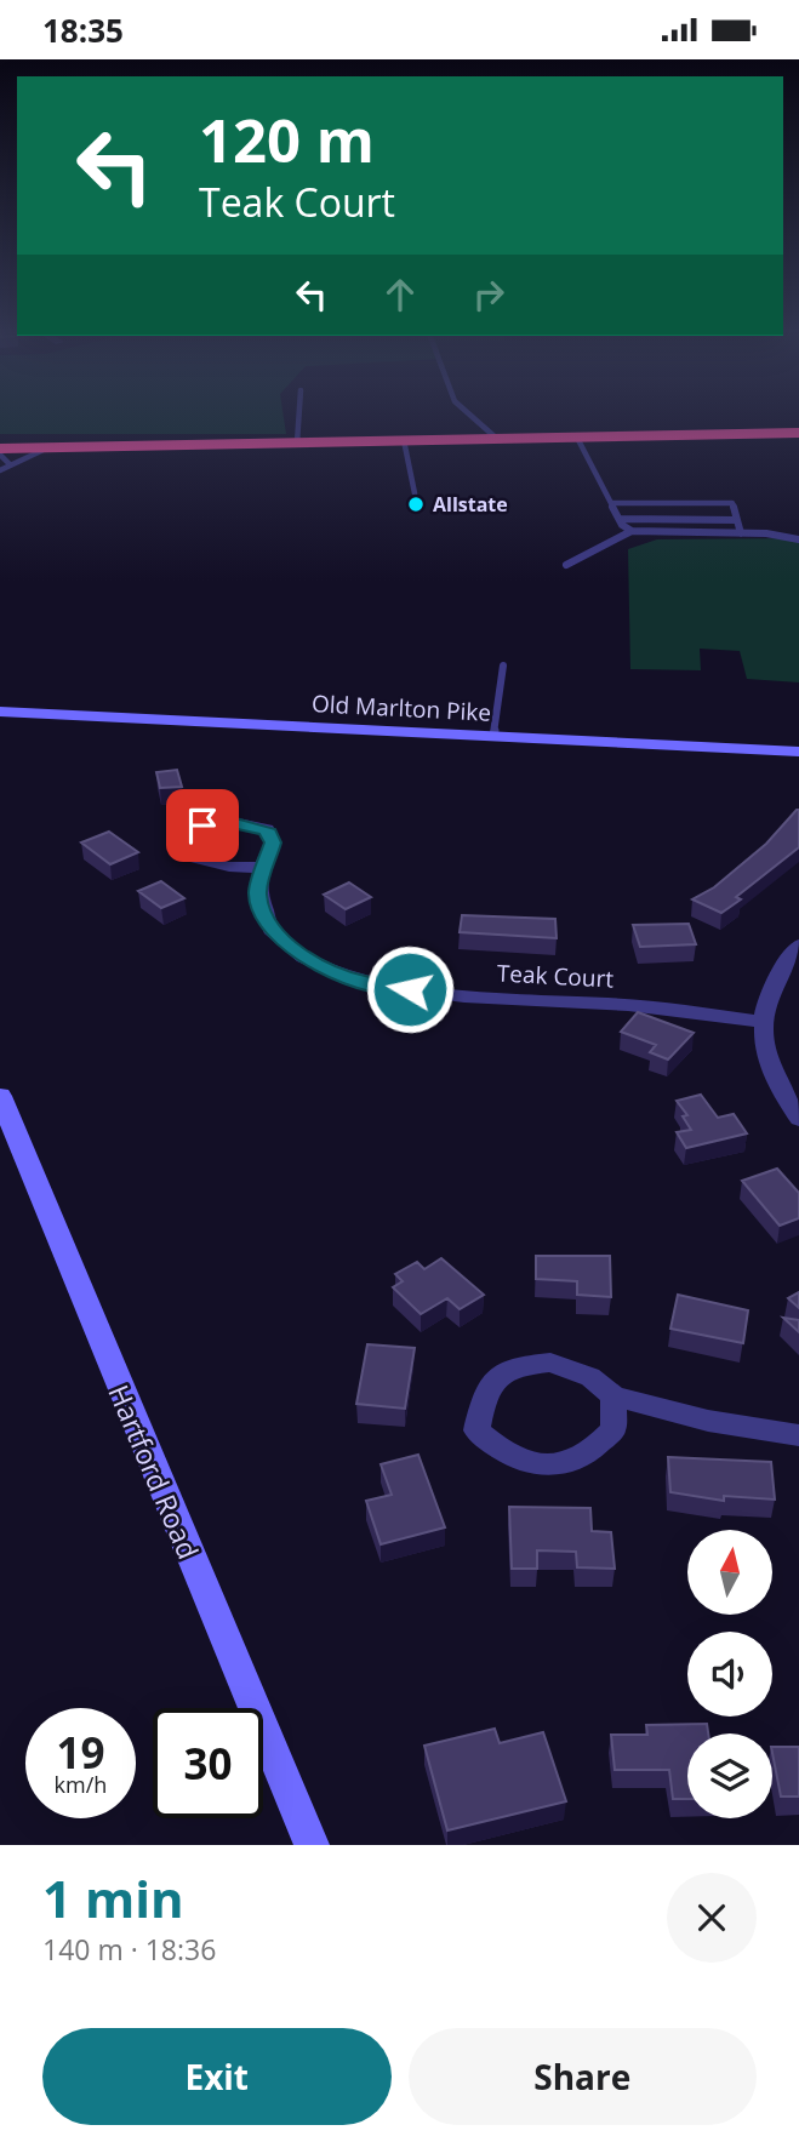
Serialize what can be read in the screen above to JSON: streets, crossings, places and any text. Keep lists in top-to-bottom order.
{
  "streets": {
    "street": ["Old Marlton Pike", "Teak Court", "Hartford Road"]
  },
  "places": ["Allstate"],
  "north": "top",
  "page": {
    "status": "18:35",
    "turn": ["120 m", "Teak Court"],
    "speed": "19 km/h",
    "limit": "30",
    "heading": ["1 min", "140 m · 18:36"],
    "buttons": ["Exit", "Share"]
  }
}
